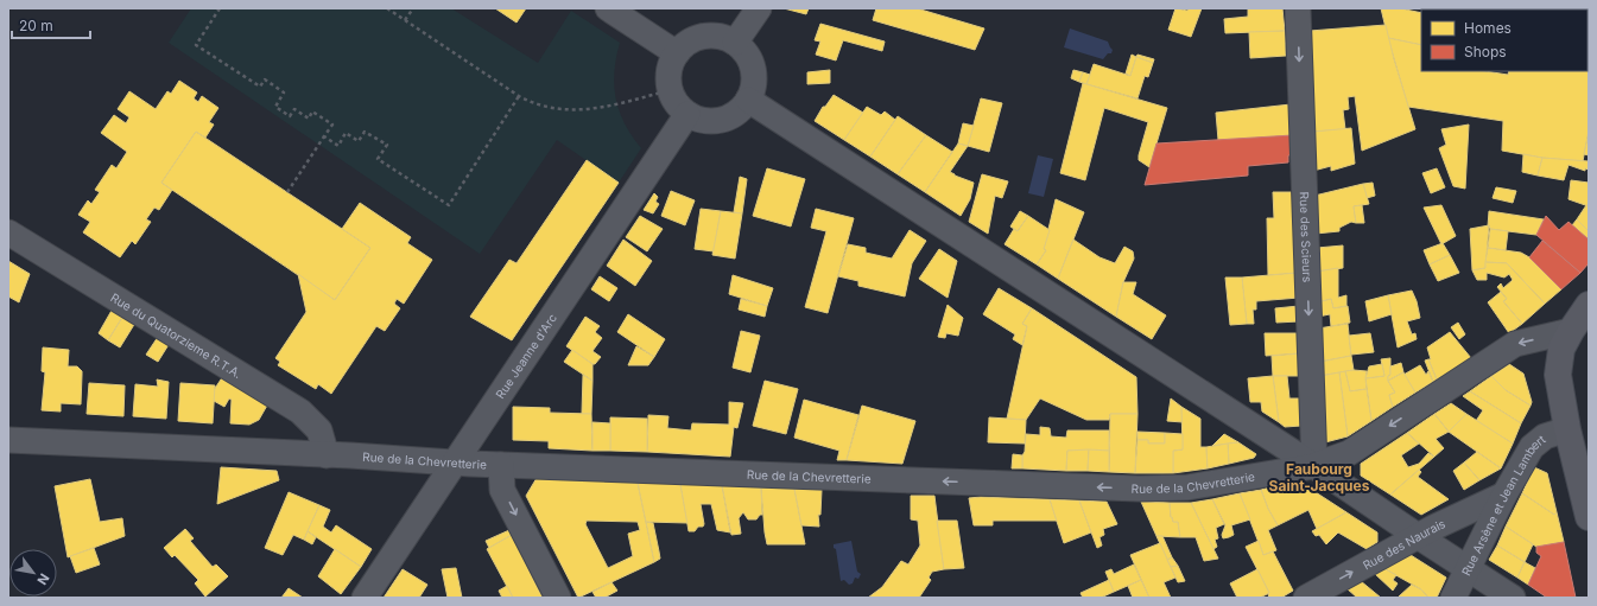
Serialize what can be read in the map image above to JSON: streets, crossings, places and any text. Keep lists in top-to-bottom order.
{
  "streets": {
    "street": [
      "Rue des Scieurs",
      "Rue du Quatorzieme R.T.A.",
      "Rue Jeanne d'Arc",
      "Rue de la Chevretterie",
      "Rue Arsène et Jean Lambert",
      "Rue des Naurais"
    ]
  },
  "crossings": [
    ["Rue des Scieurs", "Rue de la Chevretterie"],
    ["Rue du Quatorzieme R.T.A.", "Rue de la Chevretterie"],
    ["Rue Jeanne d'Arc", "Rue de la Chevretterie"],
    ["Rue Arsène et Jean Lambert", "Rue des Naurais"]
  ],
  "one_way": ["Rue des Scieurs", "Rue de la Chevretterie", "Rue des Naurais"],
  "districts": ["Faubourg Saint-Jacques"],
  "legend": ["Homes", "Shops"],
  "scale_bar": "20 m",
  "north": "bottom right"
}
